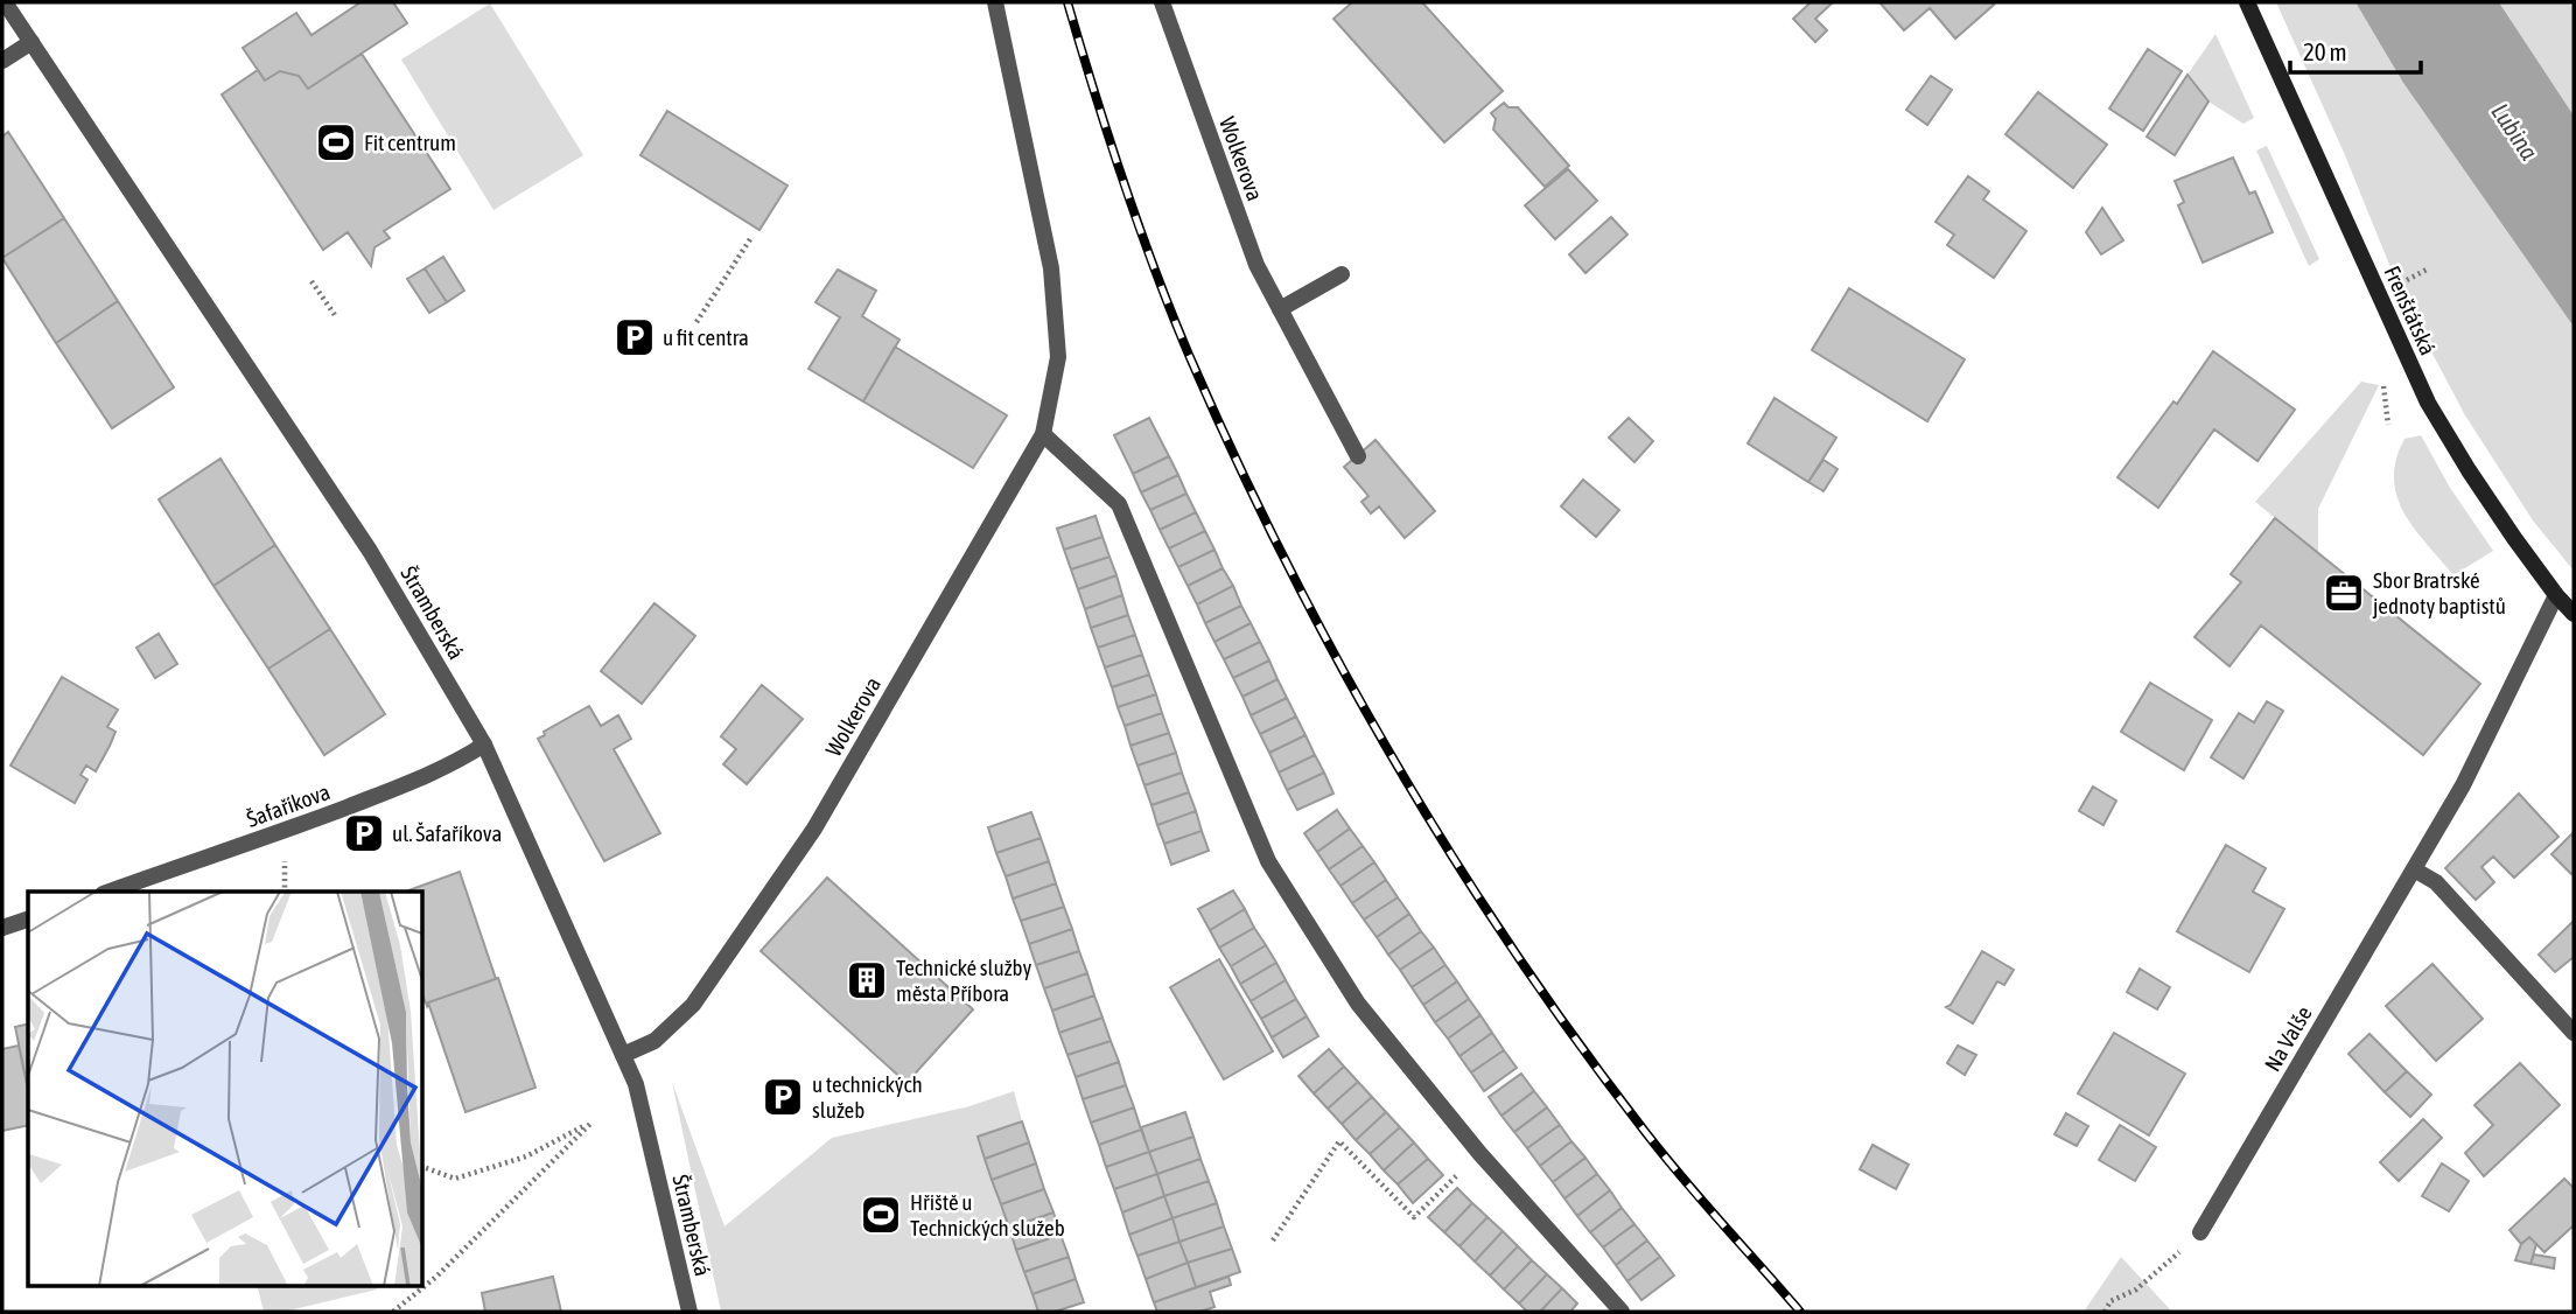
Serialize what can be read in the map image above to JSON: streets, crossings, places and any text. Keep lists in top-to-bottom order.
{
  "streets": {
    "main road": ["Frenštátská"],
    "street": [
      "Wolkerova",
      "Štramberská",
      "Šafaříkova",
      "Na Valše"
    ]
  },
  "crossings": [
    ["Wolkerova", "Štramberská"],
    ["Frenštátská", "Na Valše"],
    ["Štramberská", "Šafaříkova"]
  ],
  "water": ["Lubina"],
  "places": {
    "sports": ["Fit centrum", "Hřiště u Technických služeb"],
    "parking": ["u fit centra", "ul. Šafaříkova", "u technických služeb"],
    "office": ["Sbor Bratrské jednoty baptistů"],
    "building": ["Technické služby města Příbora"]
  },
  "scale_bar": "20 m"
}
